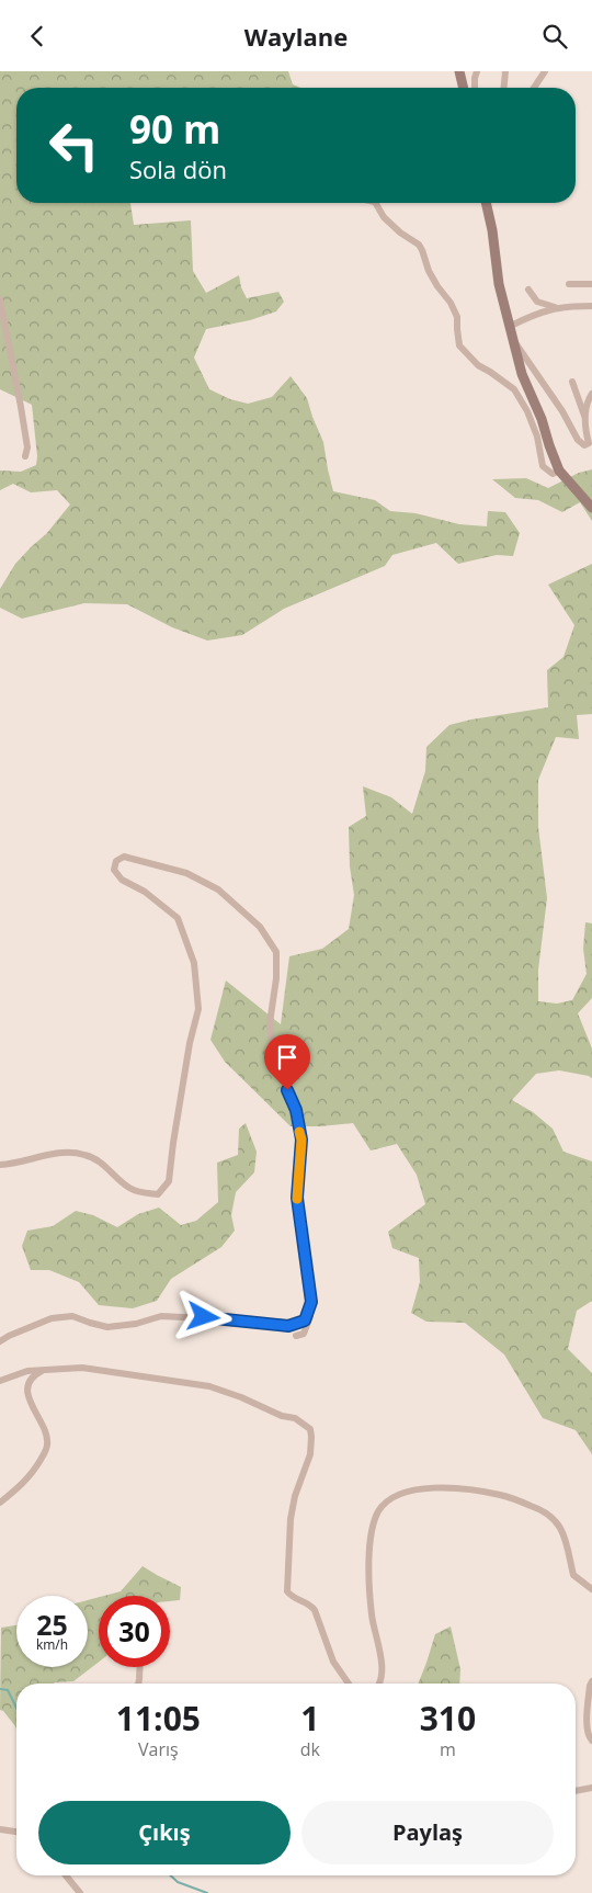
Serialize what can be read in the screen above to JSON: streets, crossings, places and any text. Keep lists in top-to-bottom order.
{
  "page": {
    "header": "Waylane",
    "turn": ["90 m", "Sola dön"],
    "speed": "25 km/h",
    "limit": "30",
    "eta": [
      "11:05",
      "Varış",
      "1",
      "dk",
      "310",
      "m"
    ],
    "buttons": ["Çıkış", "Paylaş"]
  }
}
